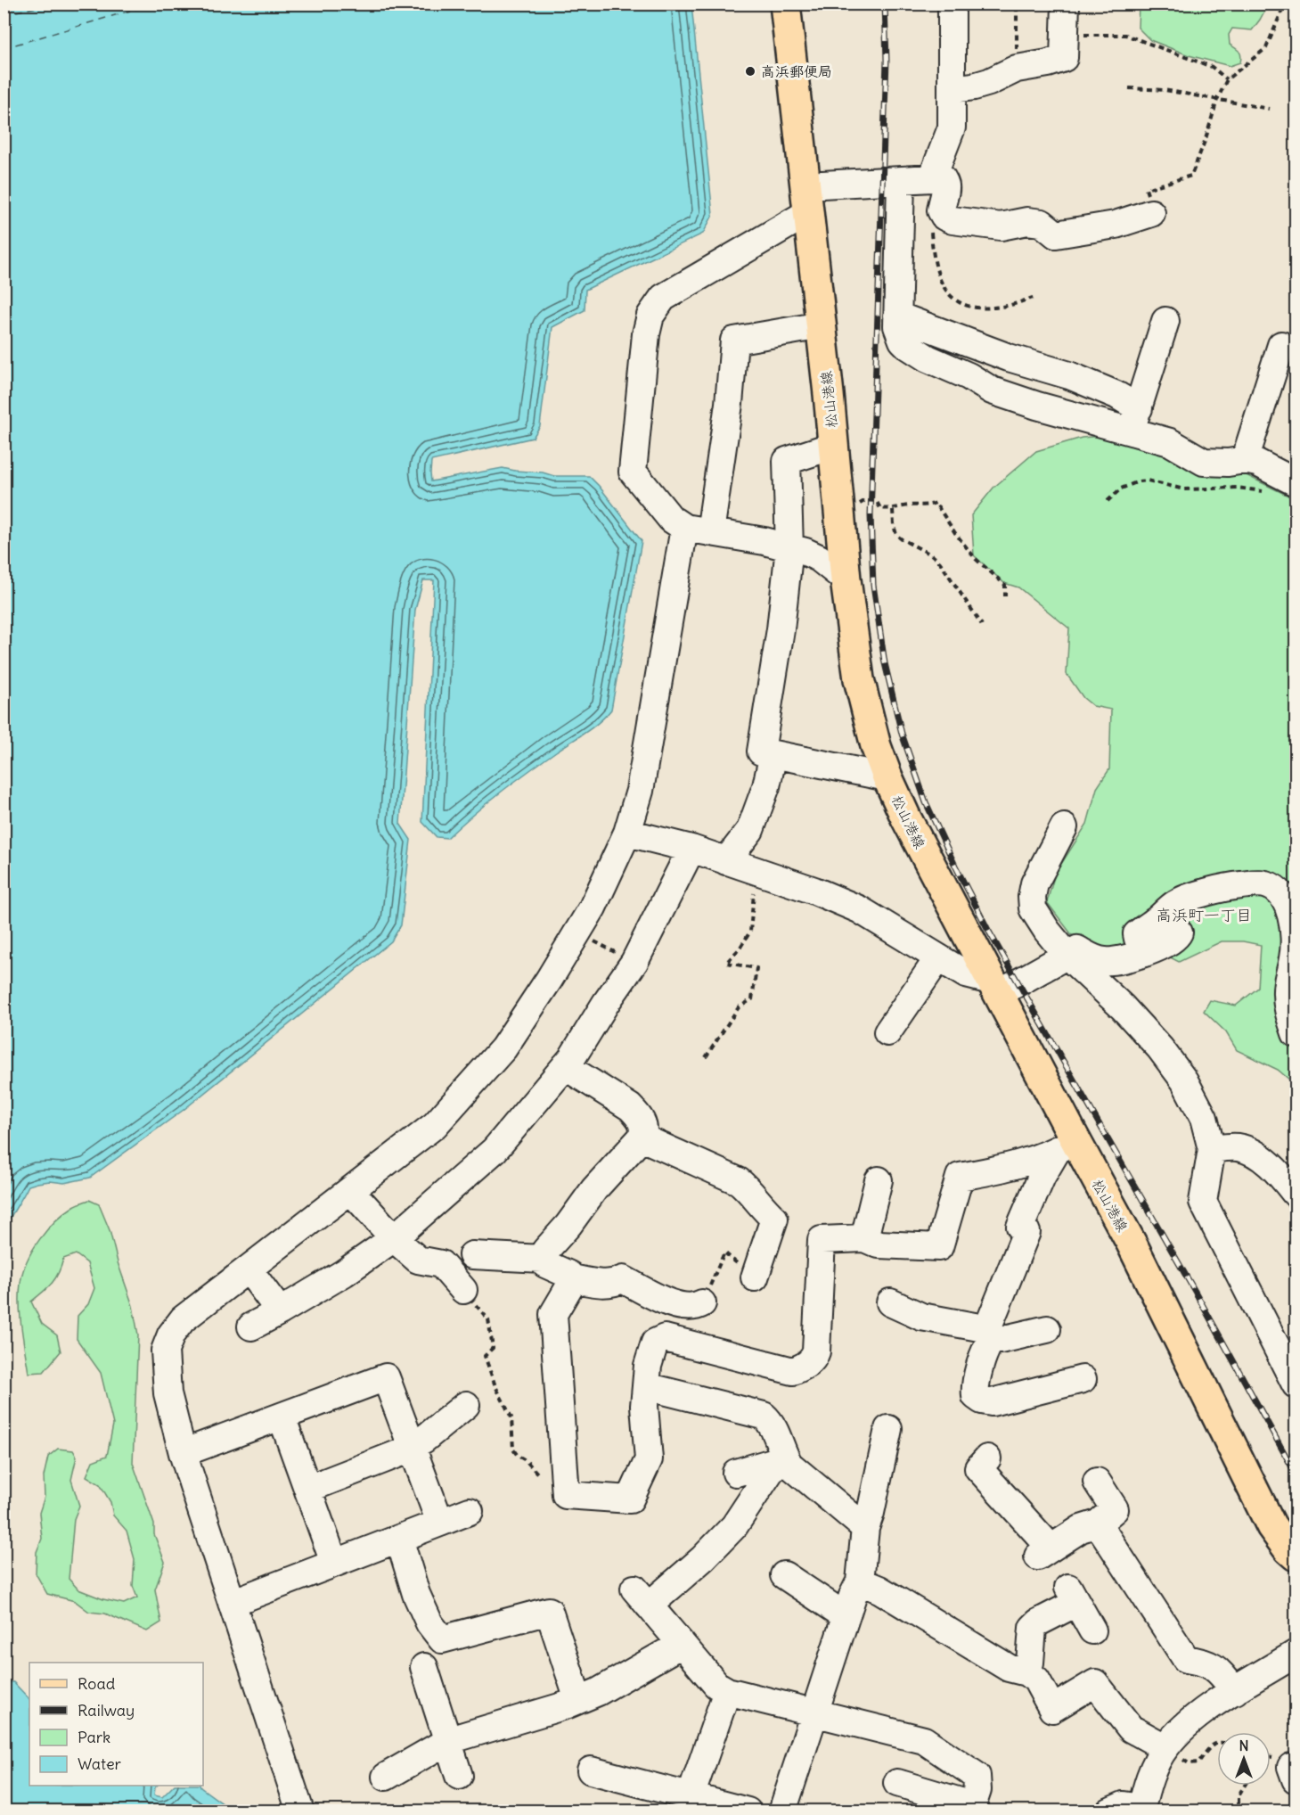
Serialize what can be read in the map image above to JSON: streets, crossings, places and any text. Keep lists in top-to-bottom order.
{
  "streets": {
    "main road": ["松山港線"]
  },
  "districts": ["高浜町一丁目"],
  "places": ["高浜郵便局"],
  "legend": [
    "Road",
    "Railway",
    "Park",
    "Water"
  ],
  "north": "top"
}
